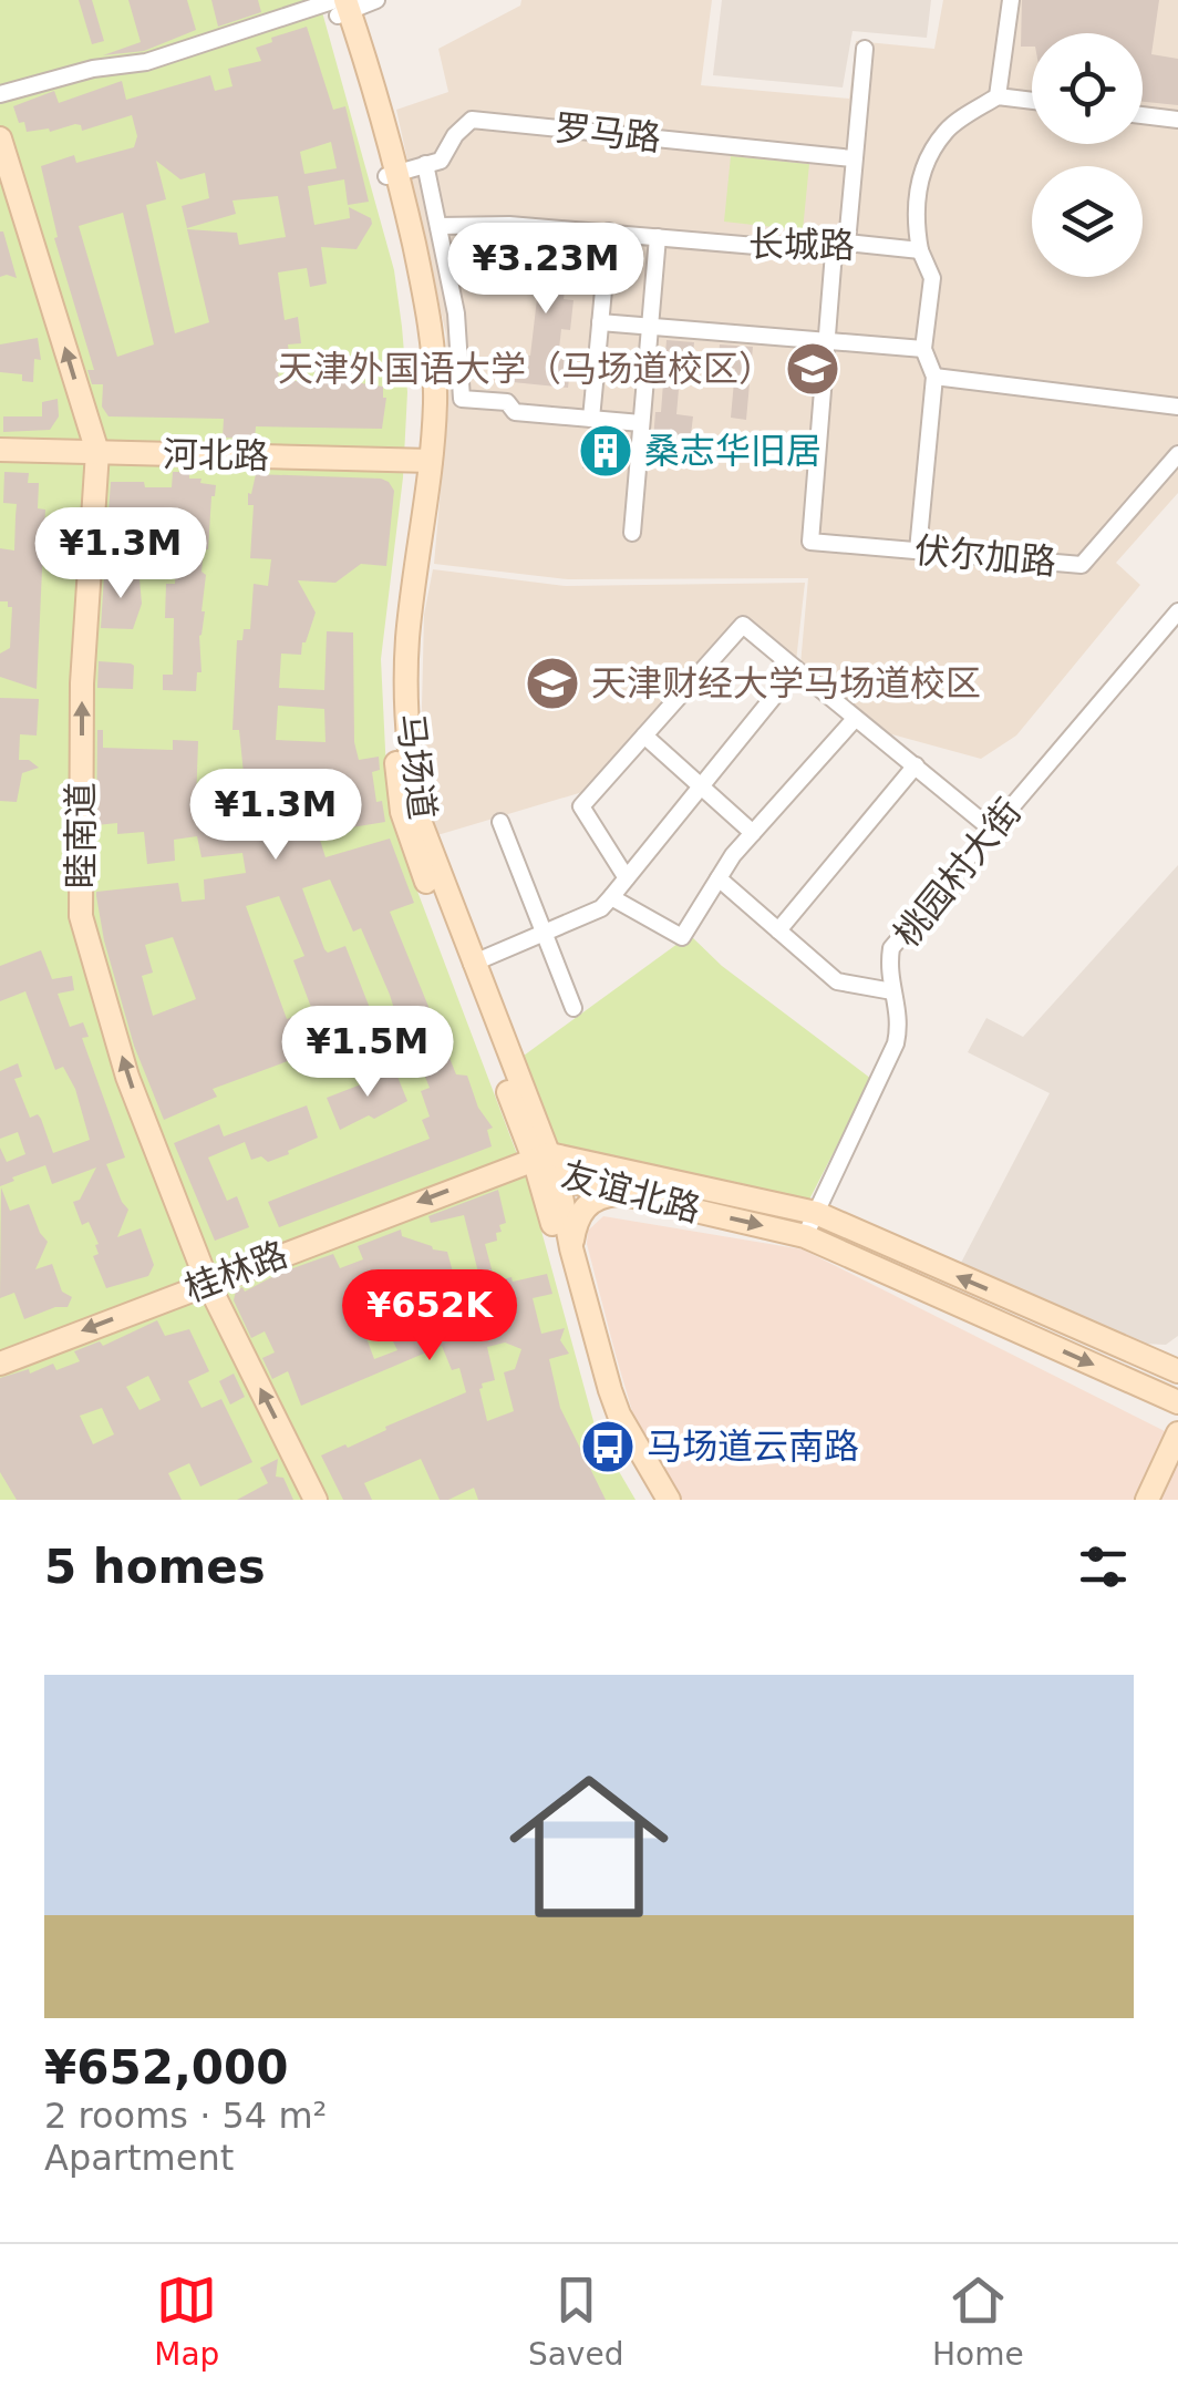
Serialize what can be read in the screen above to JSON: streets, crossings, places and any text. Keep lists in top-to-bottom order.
{
  "streets": {
    "main road": [
      "河北路",
      "马场道",
      "睦南道",
      "友谊北路",
      "桂林路"
    ],
    "street": [
      "罗马路",
      "长城路",
      "伏尔加路",
      "桃园村大街"
    ]
  },
  "crossings": [
    ["罗马路", "马场道"],
    ["河北路", "马场道"],
    ["河北路", "睦南道"],
    ["马场道", "友谊北路"],
    ["马场道", "桂林路"],
    ["睦南道", "桂林路"],
    ["桃园村大街", "友谊北路"],
    ["友谊北路", "桂林路"]
  ],
  "one_way": ["睦南道", "桂林路"],
  "places": {
    "school or university": ["天津外国语大学（马场道校区）", "天津财经大学马场道校区"],
    "building": ["桑志华旧居"],
    "bus stop": ["马场道云南路"]
  },
  "page": {
    "price": [
      "¥3.23M",
      "¥1.3M",
      "¥1.3M",
      "¥1.5M",
      "¥652K"
    ],
    "heading": "5 homes",
    "list": [
      {
        "name": "¥652,000",
        "note": "2 rooms · 54 m² · Apartment"
      }
    ],
    "tabs": ["Map", "Saved", "Home"]
  }
}
